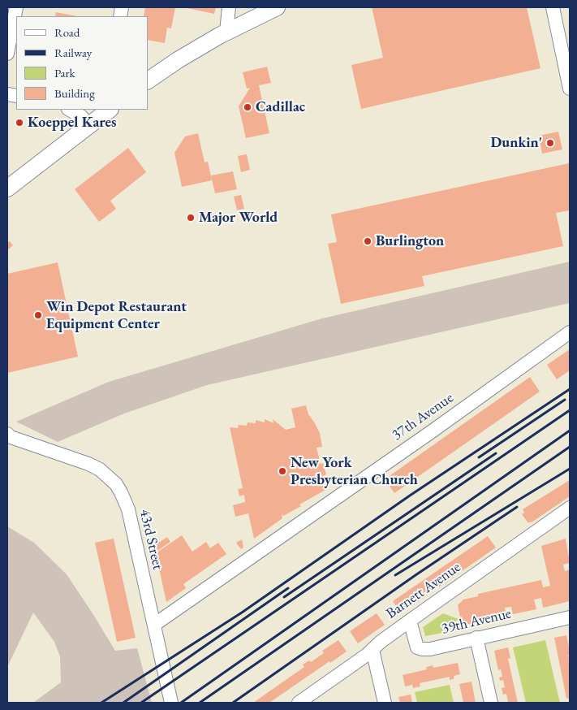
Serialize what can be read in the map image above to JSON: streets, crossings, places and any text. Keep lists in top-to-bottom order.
{
  "streets": {
    "street": [
      "37th Avenue",
      "43rd Street",
      "Barnett Avenue",
      "39th Avenue"
    ]
  },
  "crossings": [
    ["37th Avenue", "43rd Street"],
    ["Barnett Avenue", "39th Avenue"]
  ],
  "places": [
    "Cadillac",
    "Koeppel Kares",
    "Dunkin'",
    "Major World",
    "Burlington",
    "Win Depot Restaurant Equipment Center",
    "New York Presbyterian Church"
  ],
  "legend": [
    "Road",
    "Railway",
    "Park",
    "Building"
  ]
}
